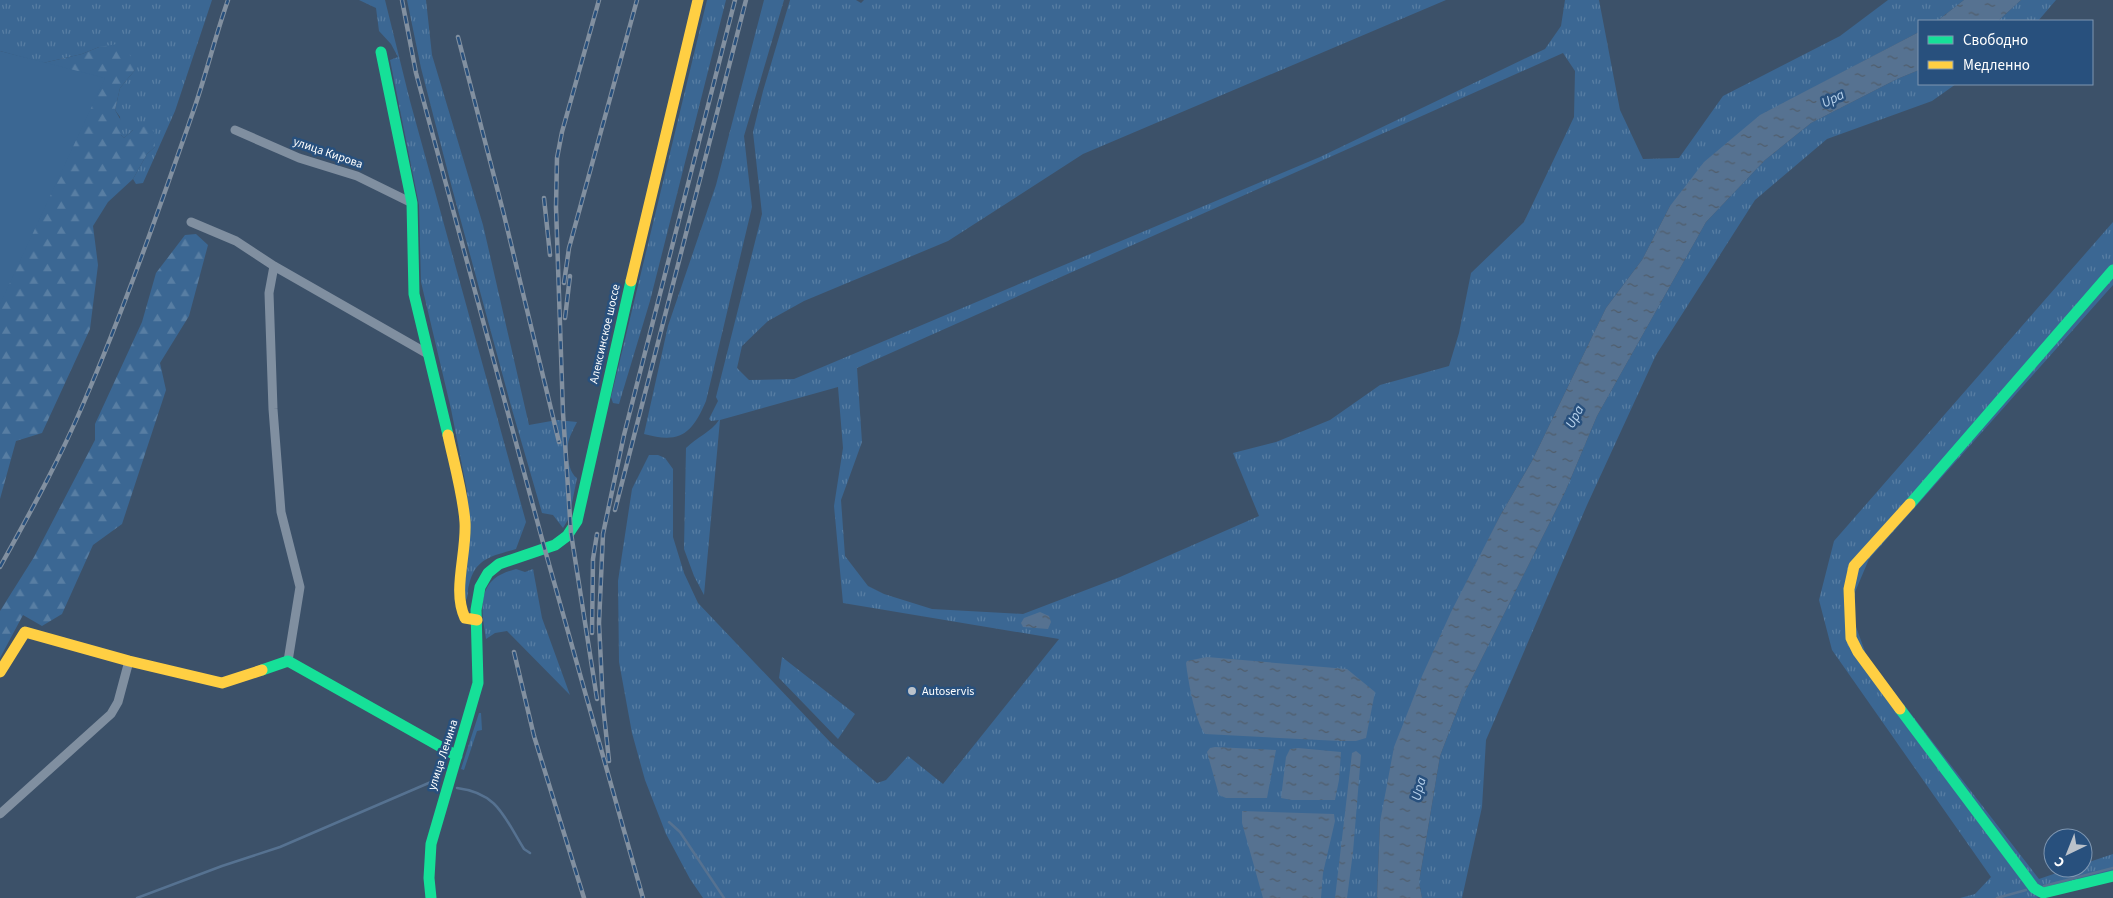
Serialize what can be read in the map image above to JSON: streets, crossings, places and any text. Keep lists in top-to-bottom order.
{
  "streets": {
    "street": ["улица Кирова", "Алексинское шоссе", "улица Ленина"]
  },
  "crossings": [
    ["Алексинское шоссе", "улица Ленина"]
  ],
  "water": ["Upa"],
  "places": ["Autoservis"],
  "legend": ["Свободно", "Медленно"],
  "north": "bottom left"
}
